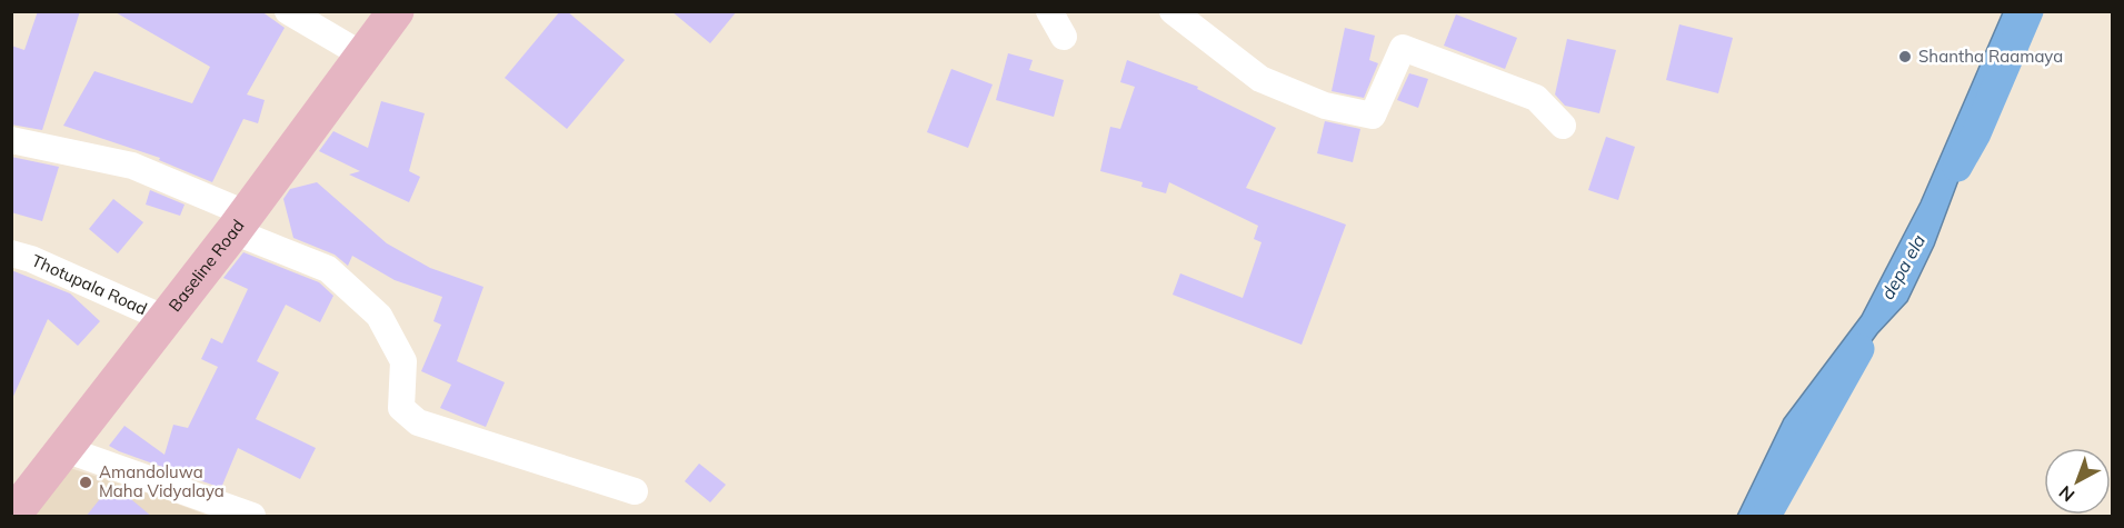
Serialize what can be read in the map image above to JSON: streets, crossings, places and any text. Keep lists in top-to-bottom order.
{
  "streets": {
    "main road": ["Baseline Road"],
    "street": ["Thotupala Road"]
  },
  "crossings": [
    ["Baseline Road", "Thotupala Road"]
  ],
  "water": ["depa ela"],
  "places": ["Shantha Raamaya", "Amandoluwa Maha Vidyalaya"],
  "north": "bottom left"
}
